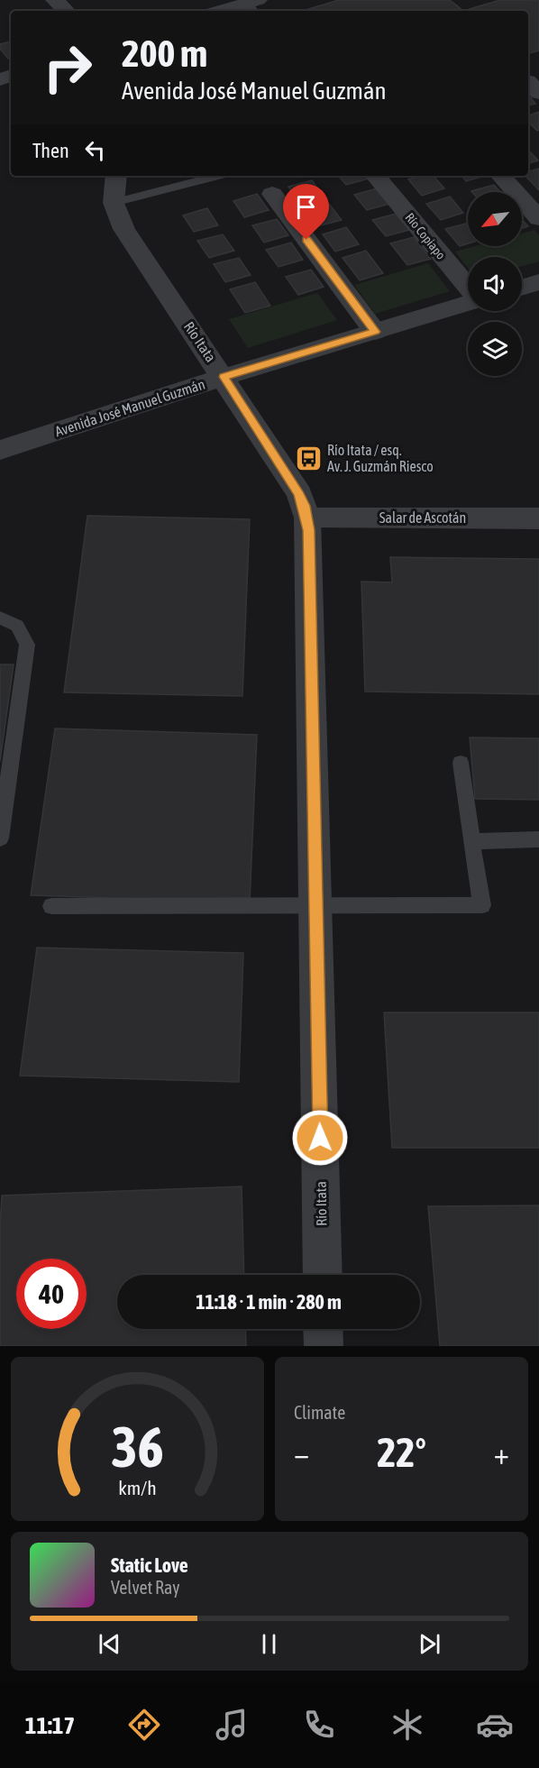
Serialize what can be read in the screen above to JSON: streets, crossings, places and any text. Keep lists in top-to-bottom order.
{
  "streets": {
    "street": [
      "Río Copiapo",
      "Río Itata",
      "Avenida José Manuel Guzmán",
      "Salar de Ascotán"
    ]
  },
  "crossings": [
    ["Río Itata", "Avenida José Manuel Guzmán"],
    ["Río Itata", "Salar de Ascotán"]
  ],
  "places": {
    "bus stop": ["Río Itata / esq. Av. J. Guzmán Riesco"]
  },
  "north": "bottom left",
  "page": {
    "turn": ["200 m", "Avenida José Manuel Guzmán"],
    "then": "Then",
    "limit": "40",
    "trip": "11:18 · 1 min · 280 m",
    "tile": "Climate",
    "heat": ["−", "22°", "+"],
    "song": ["Static Love", "Velvet Ray"],
    "tabs": "11:17",
    "gauge": ["36", "km/h"]
  }
}
